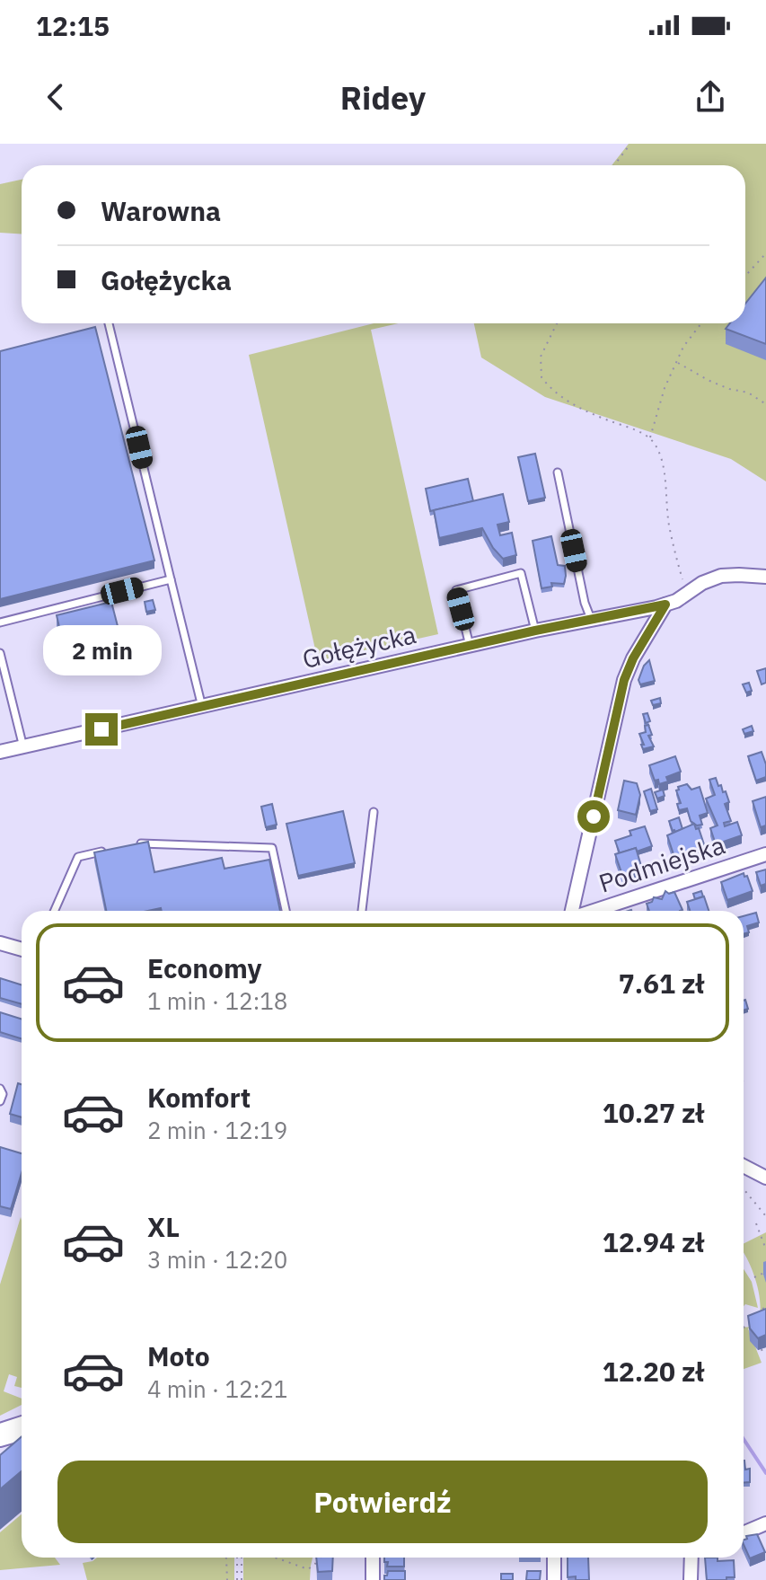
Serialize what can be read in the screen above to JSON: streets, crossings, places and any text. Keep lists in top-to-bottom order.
{
  "streets": {
    "street": ["Gołężycka", "Podmiejska"]
  },
  "page": {
    "status": "12:15",
    "header": "Ridey",
    "banner": ["Warowna", "Gołężycka"],
    "bubble": "2 min",
    "list": [
      {
        "name": "Economy",
        "note": "1 min · 12:18",
        "value": "7.61 zł"
      },
      {
        "name": "Komfort",
        "note": "2 min · 12:19",
        "value": "10.27 zł"
      },
      {
        "name": "XL",
        "note": "3 min · 12:20",
        "value": "12.94 zł"
      },
      {
        "name": "Moto",
        "note": "4 min · 12:21",
        "value": "12.20 zł"
      }
    ],
    "buttons": "Potwierdź"
  }
}
